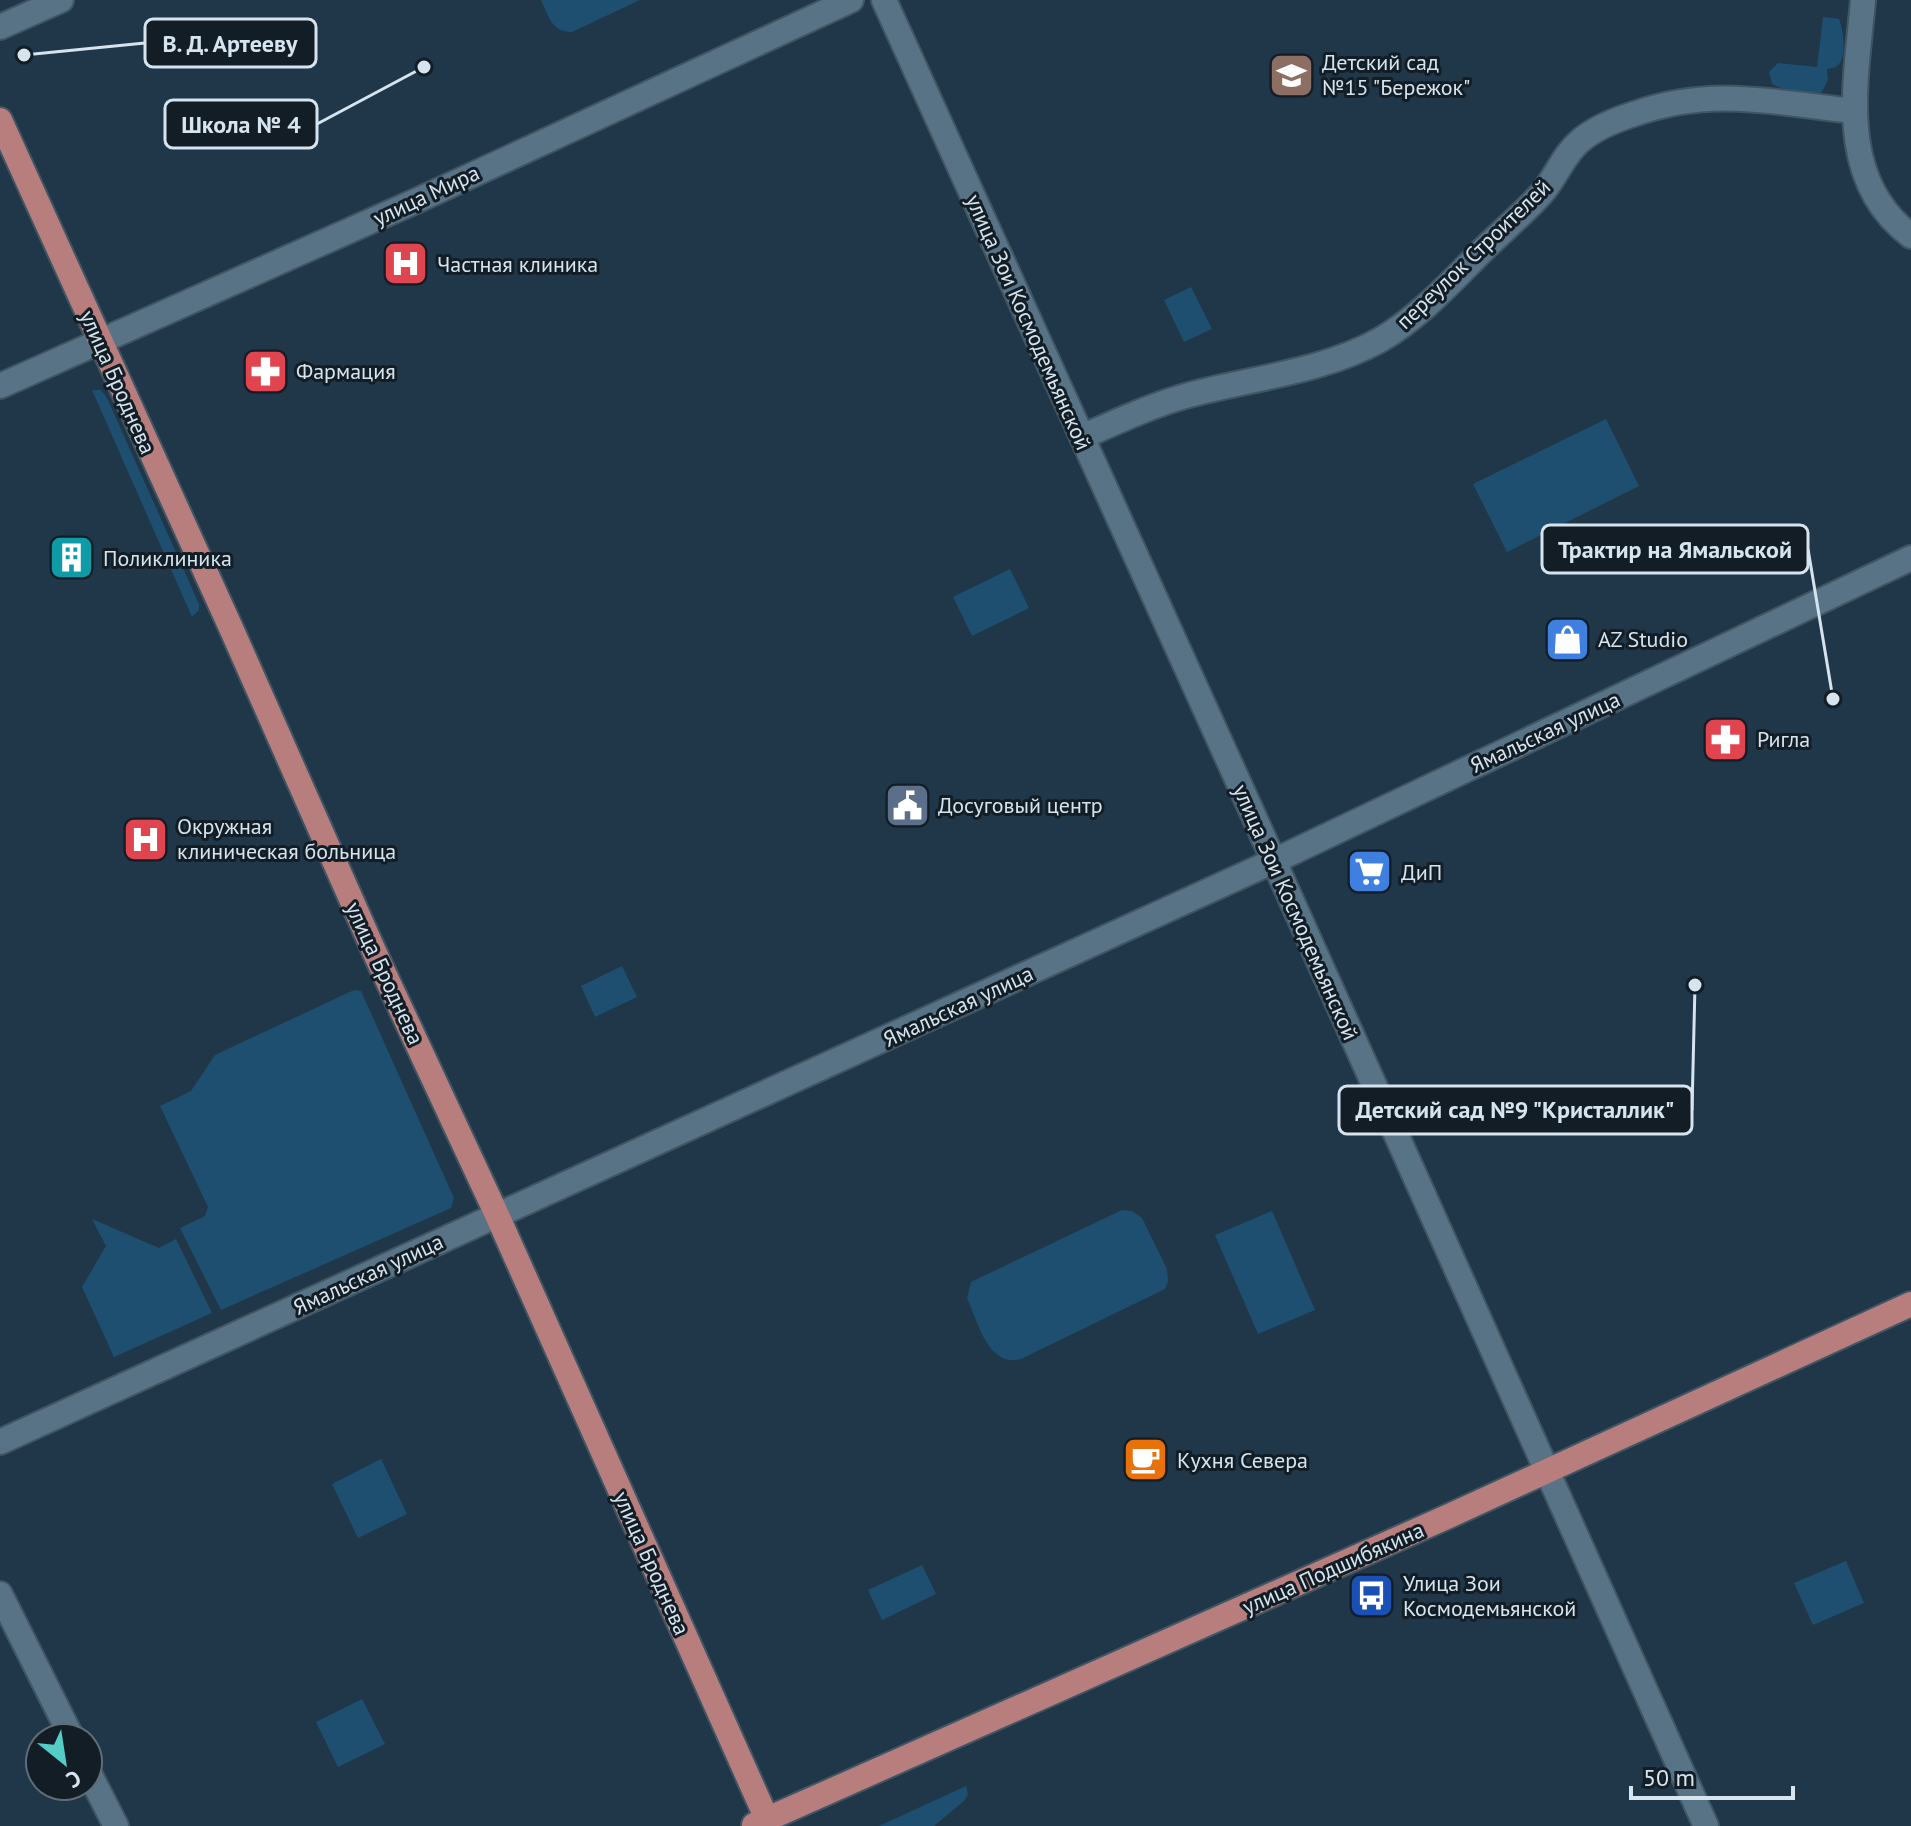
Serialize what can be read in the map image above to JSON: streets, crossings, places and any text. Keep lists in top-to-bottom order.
{
  "streets": {
    "main road": ["улица Броднева", "улица Подшибякина"],
    "street": [
      "улица Мира",
      "переулок Строителей",
      "улица Зои Космодемьянской",
      "Ямальская улица"
    ]
  },
  "crossings": [
    ["улица Мира", "улица Броднева"],
    ["переулок Строителей", "улица Зои Космодемьянской"],
    ["улица Зои Космодемьянской", "Ямальская улица"],
    ["улица Зои Космодемьянской", "улица Подшибякина"],
    ["улица Броднева", "Ямальская улица"],
    ["улица Броднева", "улица Подшибякина"]
  ],
  "places": {
    "other": [
      "В. Д. Артееву",
      "Школа № 4",
      "Трактир на Ямальской",
      "Детский сад №9 \"Кристаллик\""
    ],
    "school or university": ["Детский сад №15 \"Бережок\""],
    "hospital": ["Частная клиника", "Окружная клиническая больница"],
    "pharmacy": ["Фармация", "Ригла"],
    "building": ["Поликлиника"],
    "shop": ["AZ Studio"],
    "public building": ["Досуговый центр"],
    "supermarket": ["ДиП"],
    "cafe": ["Кухня Севера"],
    "bus stop": ["Улица Зои Космодемьянской"]
  },
  "scale_bar": "50 m",
  "north": "bottom right"
}
